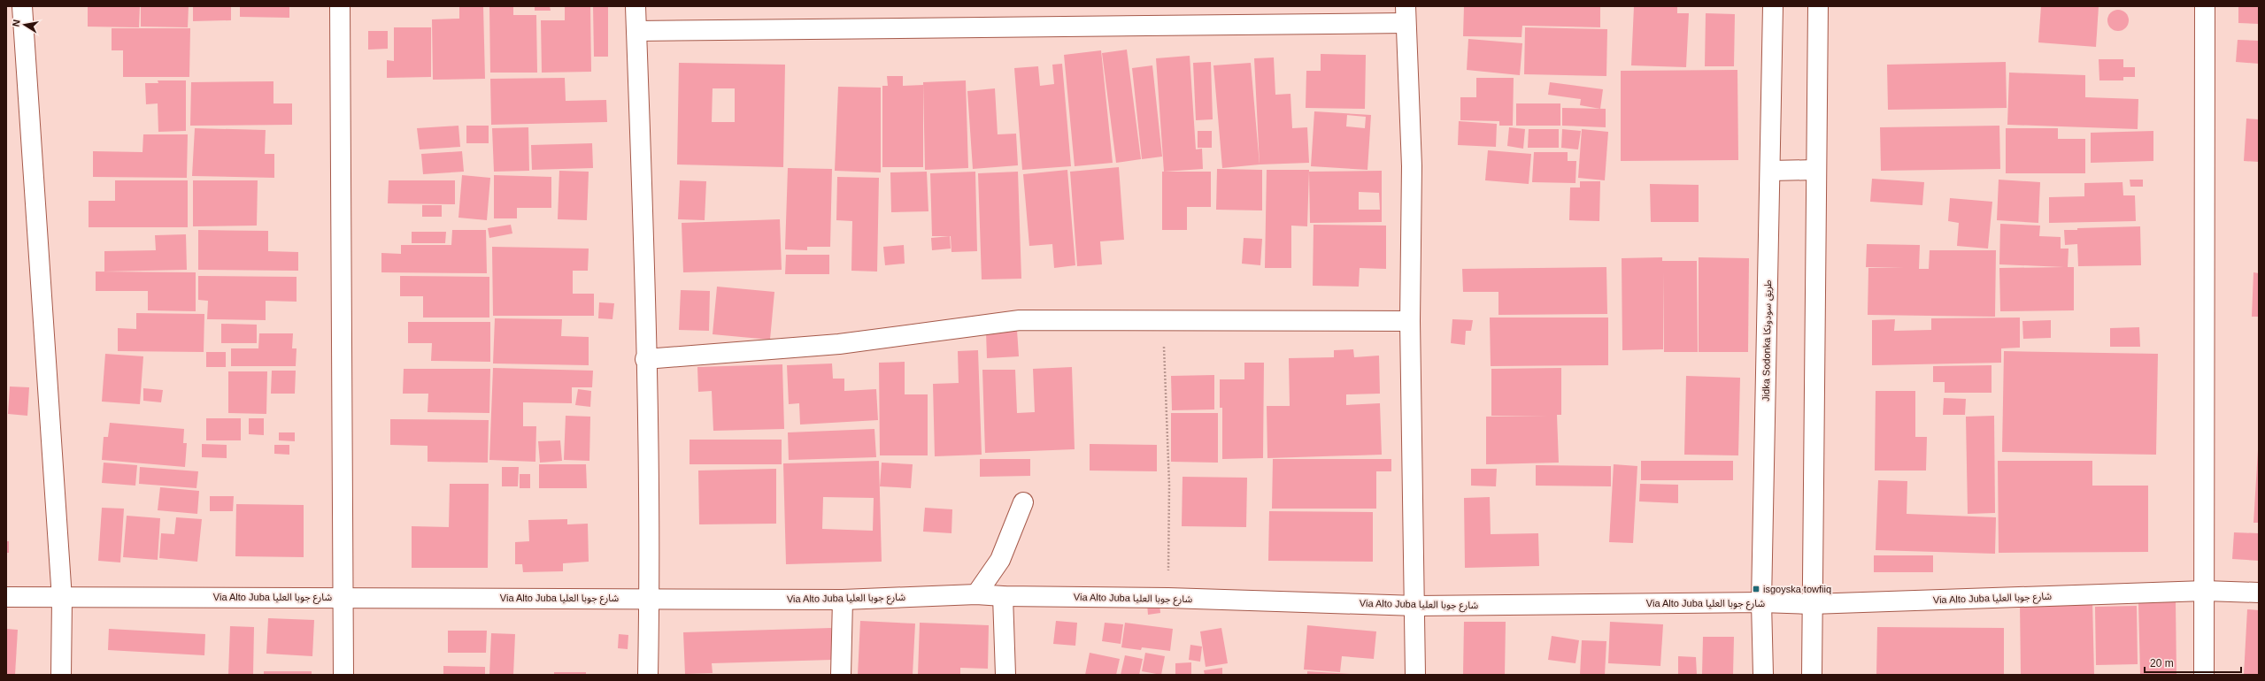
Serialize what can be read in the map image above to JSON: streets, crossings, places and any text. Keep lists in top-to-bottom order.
{
  "streets": {
    "street": ["Jidka Sodonka طريق سودونكا", "Via Alto Juba شارع جوبا العليا"]
  },
  "crossings": [
    ["Jidka Sodonka طريق سودونكا", "Via Alto Juba شارع جوبا العليا"]
  ],
  "places": {
    "transit": ["isgoyska towfiiq"]
  },
  "scale_bar": "20 m",
  "north": "left"
}
